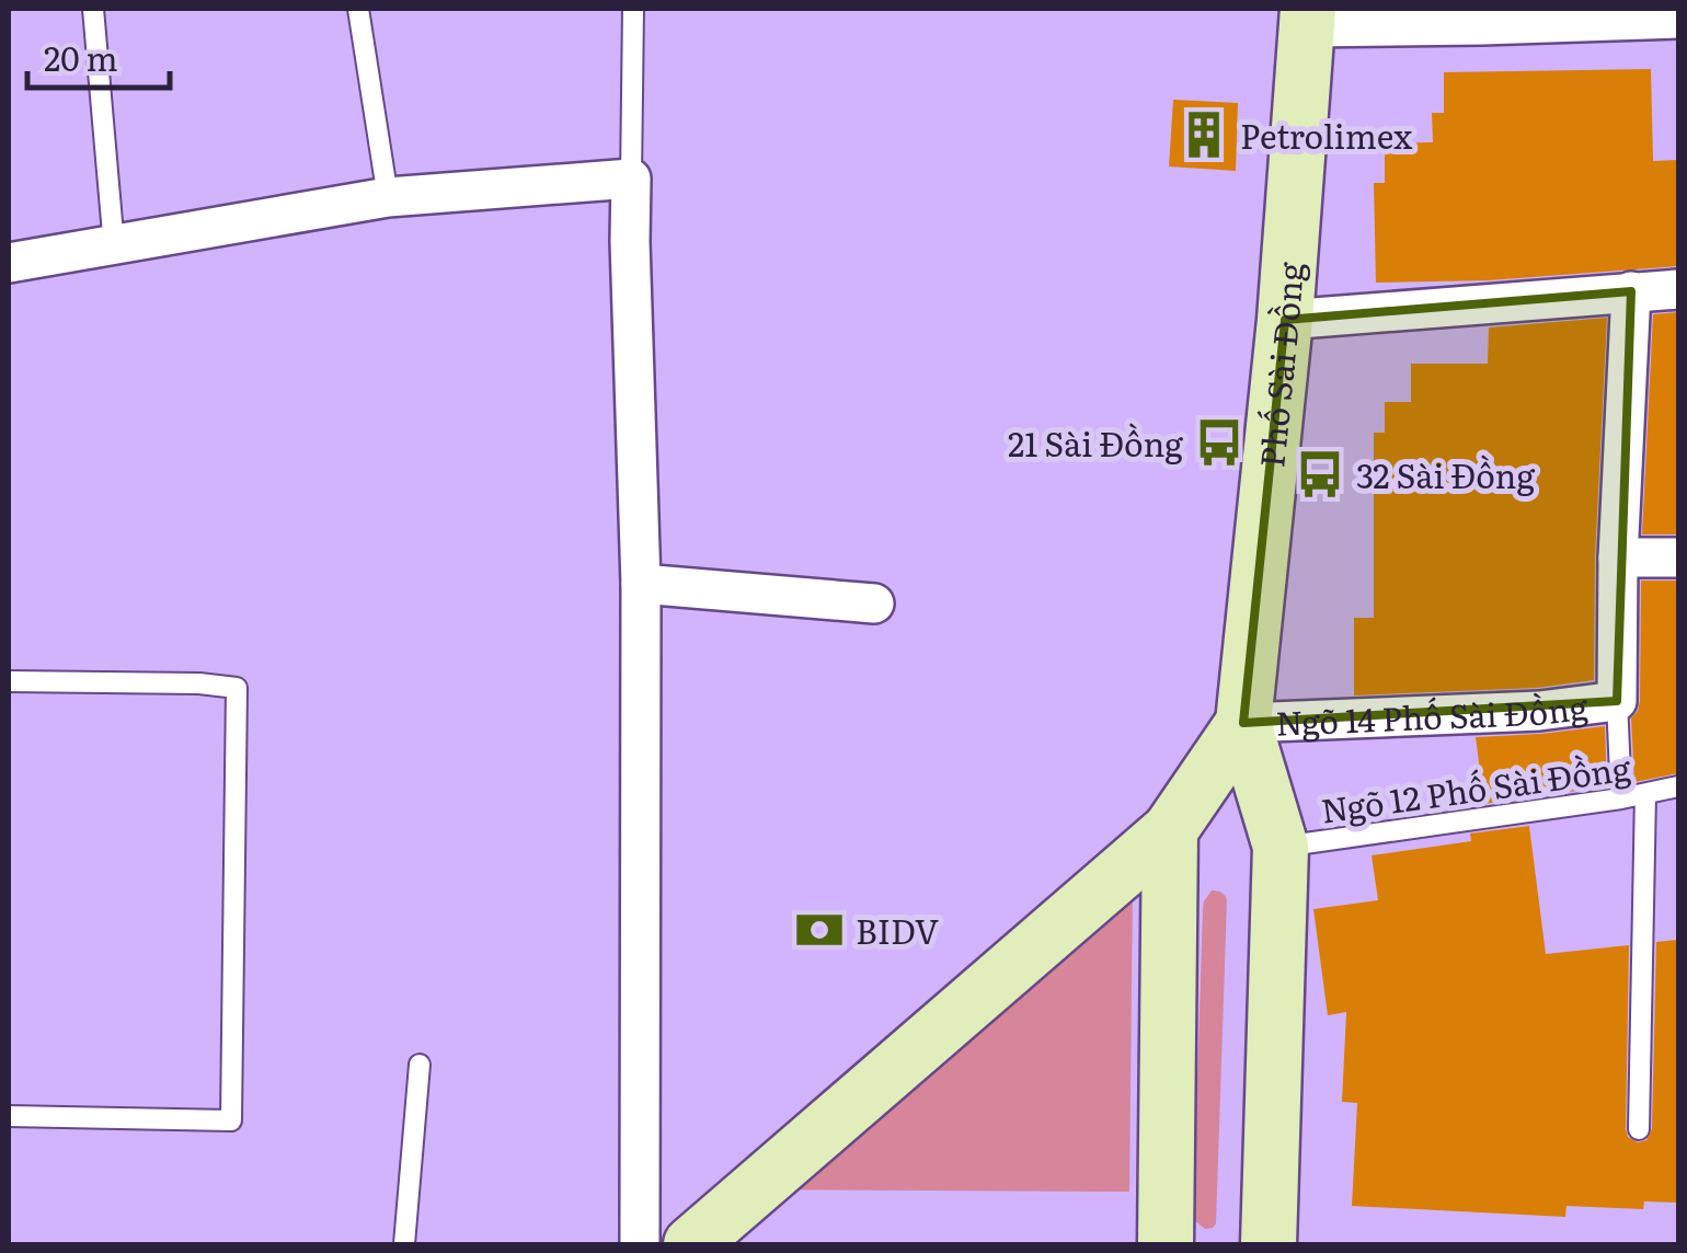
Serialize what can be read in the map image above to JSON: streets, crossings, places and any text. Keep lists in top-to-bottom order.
{
  "streets": {
    "street": ["Phố Sài Đồng", "Ngõ 14 Phố Sài Đồng"],
    "lane": ["Ngõ 12 Phố Sài Đồng"]
  },
  "crossings": [
    ["Phố Sài Đồng", "Ngõ 14 Phố Sài Đồng"],
    ["Phố Sài Đồng", "Ngõ 12 Phố Sài Đồng"]
  ],
  "places": {
    "building": ["Petrolimex"],
    "bus stop": ["21 Sài Đồng", "32 Sài Đồng"],
    "bank": ["BIDV"]
  },
  "scale_bar": "20 m"
}
